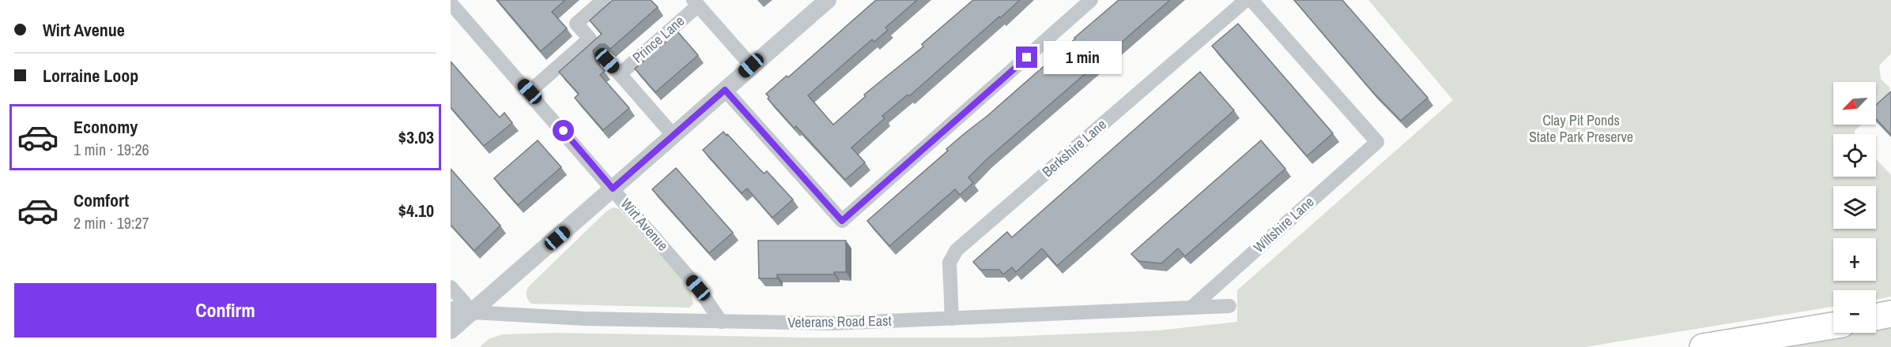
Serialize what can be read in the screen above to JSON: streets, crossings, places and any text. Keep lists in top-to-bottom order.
{
  "streets": {
    "street": [
      "Prince Lane",
      "Berkshire Lane",
      "Wirt Avenue",
      "Wiltshire Lane",
      "Veterans Road East"
    ]
  },
  "crossings": [
    ["Berkshire Lane", "Veterans Road East"],
    ["Wirt Avenue", "Veterans Road East"],
    ["Wiltshire Lane", "Veterans Road East"]
  ],
  "parks": ["Clay Pit Ponds State Park Preserve"],
  "north": "bottom left",
  "page": {
    "banner": ["Wirt Avenue", "Lorraine Loop"],
    "bubble": "1 min",
    "map_buttons": ["+", "−"],
    "list": [
      {
        "name": "Economy",
        "note": "1 min · 19:26",
        "value": "$3.03"
      },
      {
        "name": "Comfort",
        "note": "2 min · 19:27",
        "value": "$4.10"
      }
    ],
    "buttons": "Confirm"
  }
}
